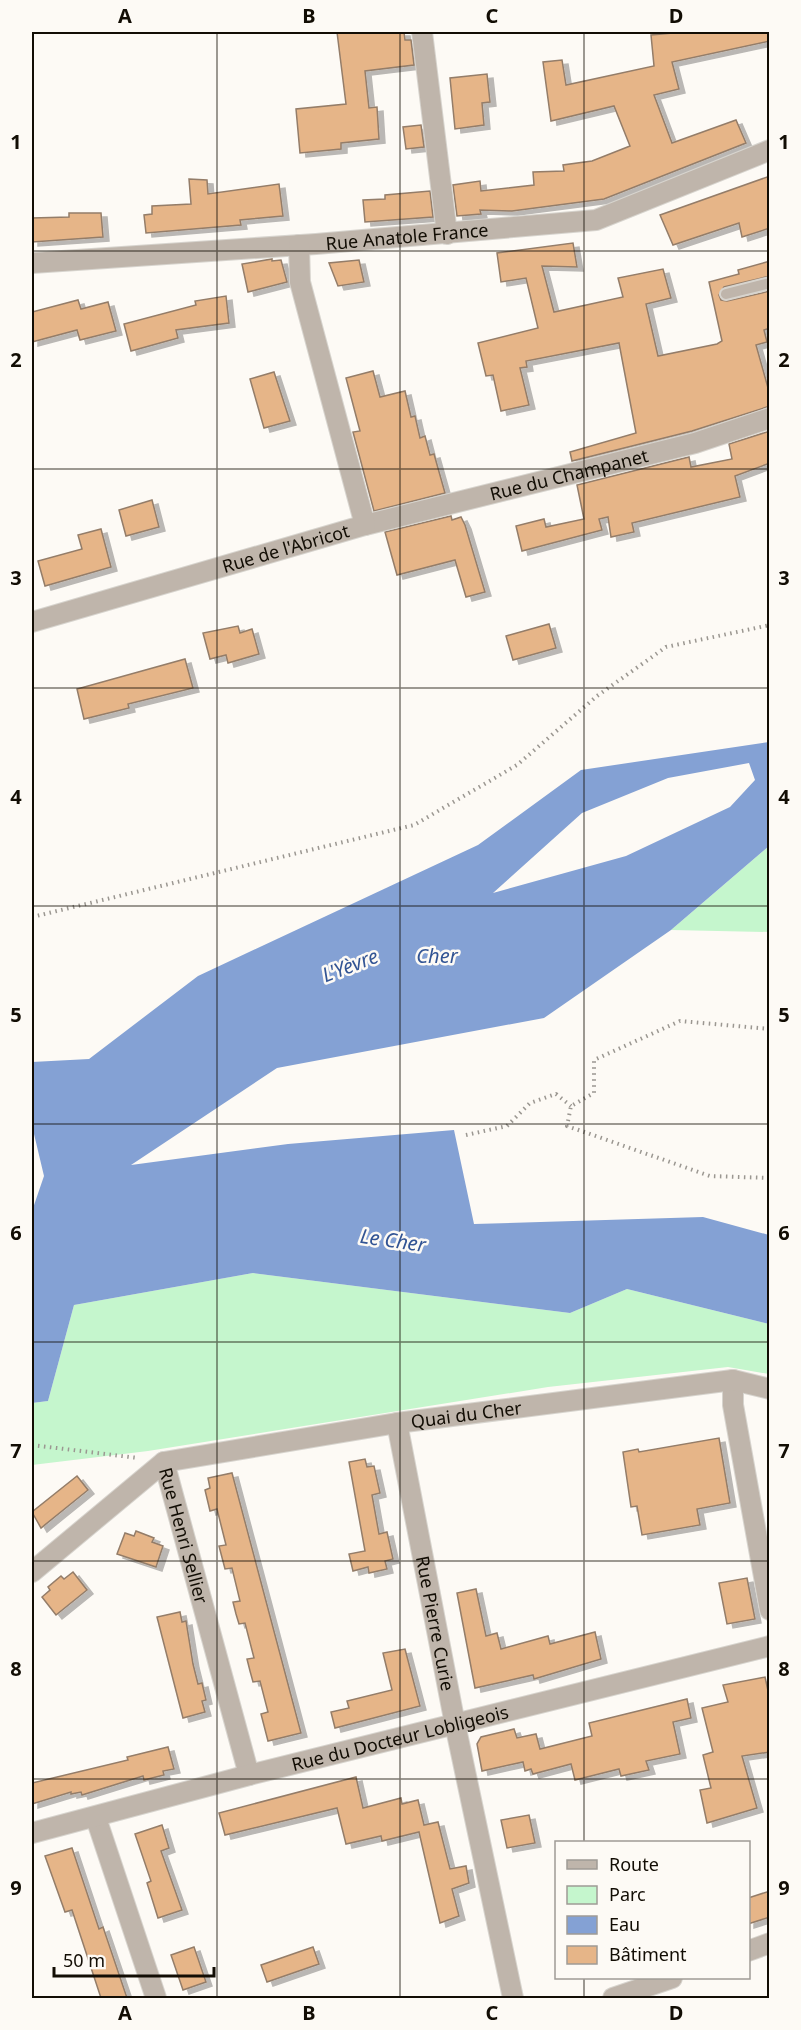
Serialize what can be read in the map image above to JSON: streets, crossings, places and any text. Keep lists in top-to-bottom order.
{
  "streets": {
    "street": [
      "Rue Anatole France",
      "Rue du Champanet",
      "Rue de l'Abricot",
      "Quai du Cher",
      "Rue Henri Sellier",
      "Rue Pierre Curie",
      "Rue du Docteur Lobligeois"
    ]
  },
  "crossings": [
    ["Rue Anatole France", "Rue de l'Abricot"],
    ["Rue du Champanet", "Rue de l'Abricot"],
    ["Quai du Cher", "Rue Henri Sellier"],
    ["Quai du Cher", "Rue Pierre Curie"],
    ["Rue Henri Sellier", "Rue du Docteur Lobligeois"],
    ["Rue Pierre Curie", "Rue du Docteur Lobligeois"]
  ],
  "water": ["Cher", "L'Yèvre", "Le Cher"],
  "legend": [
    "Route",
    "Parc",
    "Eau",
    "Bâtiment"
  ],
  "scale_bar": "50 m",
  "grid": {
    "columns": [
      "A",
      "B",
      "C",
      "D"
    ],
    "rows": [
      "1",
      "2",
      "3",
      "4",
      "5",
      "6",
      "7",
      "8",
      "9"
    ]
  }
}
